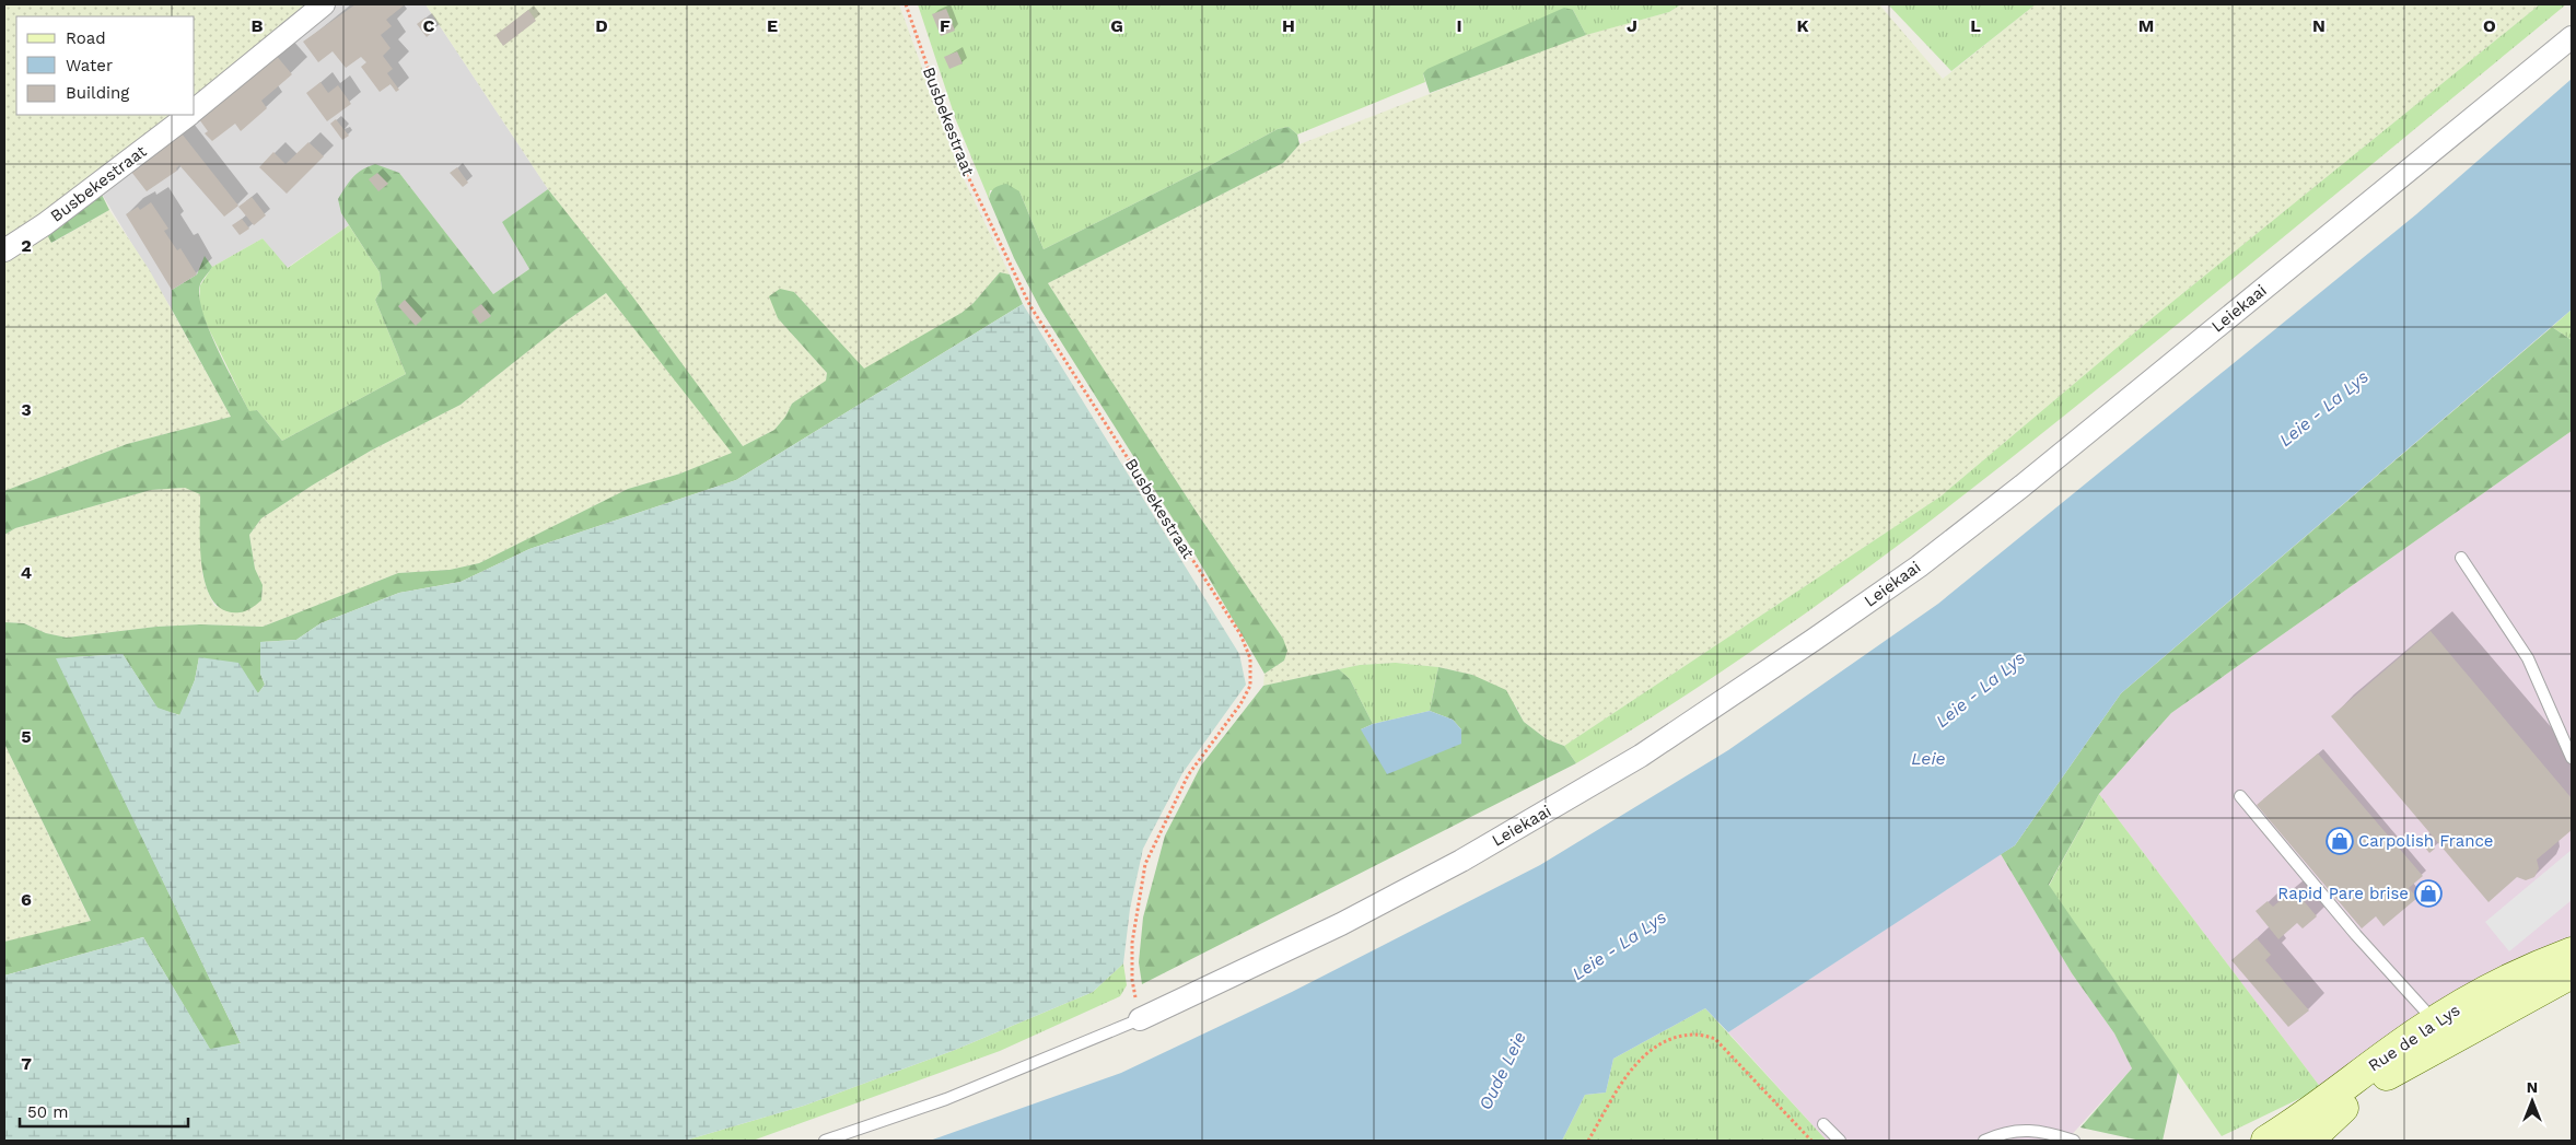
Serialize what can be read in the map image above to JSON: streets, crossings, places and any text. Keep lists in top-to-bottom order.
{
  "streets": {
    "main road": ["Rue de la Lys"],
    "street": ["Busbekestraat", "Leiekaai"]
  },
  "crossings": [
    ["Busbekestraat", "Leiekaai"]
  ],
  "water": ["Leie - La Lys", "Leie", "Oude Leie"],
  "places": {
    "shop": ["Carpolish France", "Rapid Pare brise"]
  },
  "legend": ["Road", "Water", "Building"],
  "scale_bar": "50 m",
  "north": "top",
  "grid": {
    "columns": [
      "B",
      "C",
      "D",
      "E",
      "F",
      "G",
      "H",
      "I",
      "J",
      "K",
      "L",
      "M",
      "N",
      "O"
    ],
    "rows": [
      "2",
      "3",
      "4",
      "5",
      "6",
      "7"
    ]
  }
}
